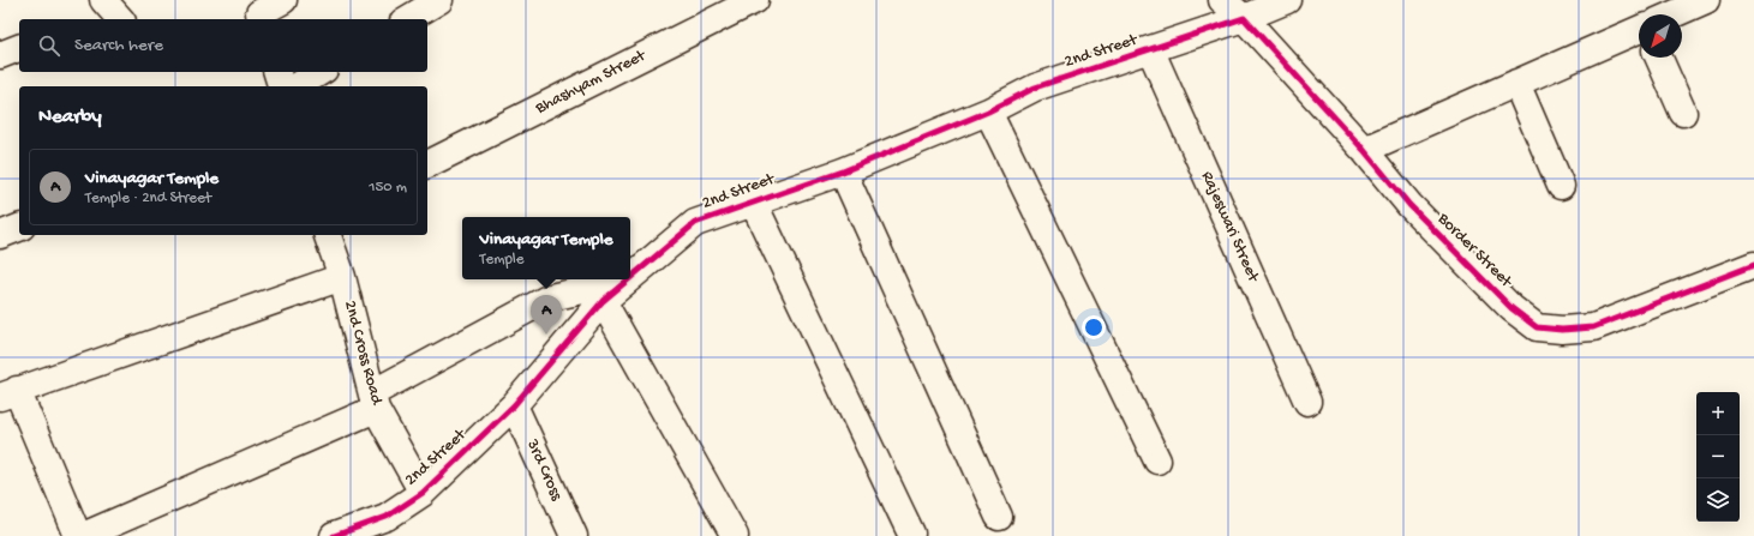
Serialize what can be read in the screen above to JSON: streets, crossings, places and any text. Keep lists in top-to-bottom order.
{
  "streets": {
    "street": [
      "2nd Street",
      "Bhashyam Street",
      "Rajeswari Street",
      "Border Street",
      "2nd Cross Road",
      "3rd Cross"
    ]
  },
  "crossings": [
    ["2nd Street", "Rajeswari Street"],
    ["2nd Street", "Border Street"],
    ["2nd Street", "2nd Cross Road"],
    ["2nd Street", "3rd Cross"]
  ],
  "north": "bottom left",
  "page": {
    "search": "Search here",
    "heading": "Nearby",
    "list": [
      {
        "mark": "A",
        "name": "Vinayagar Temple",
        "note": "Temple · 2nd Street",
        "value": "150 m"
      }
    ],
    "popup": ["Vinayagar Temple", "Temple"],
    "pins": "A",
    "map_buttons": ["+", "−"]
  }
}
